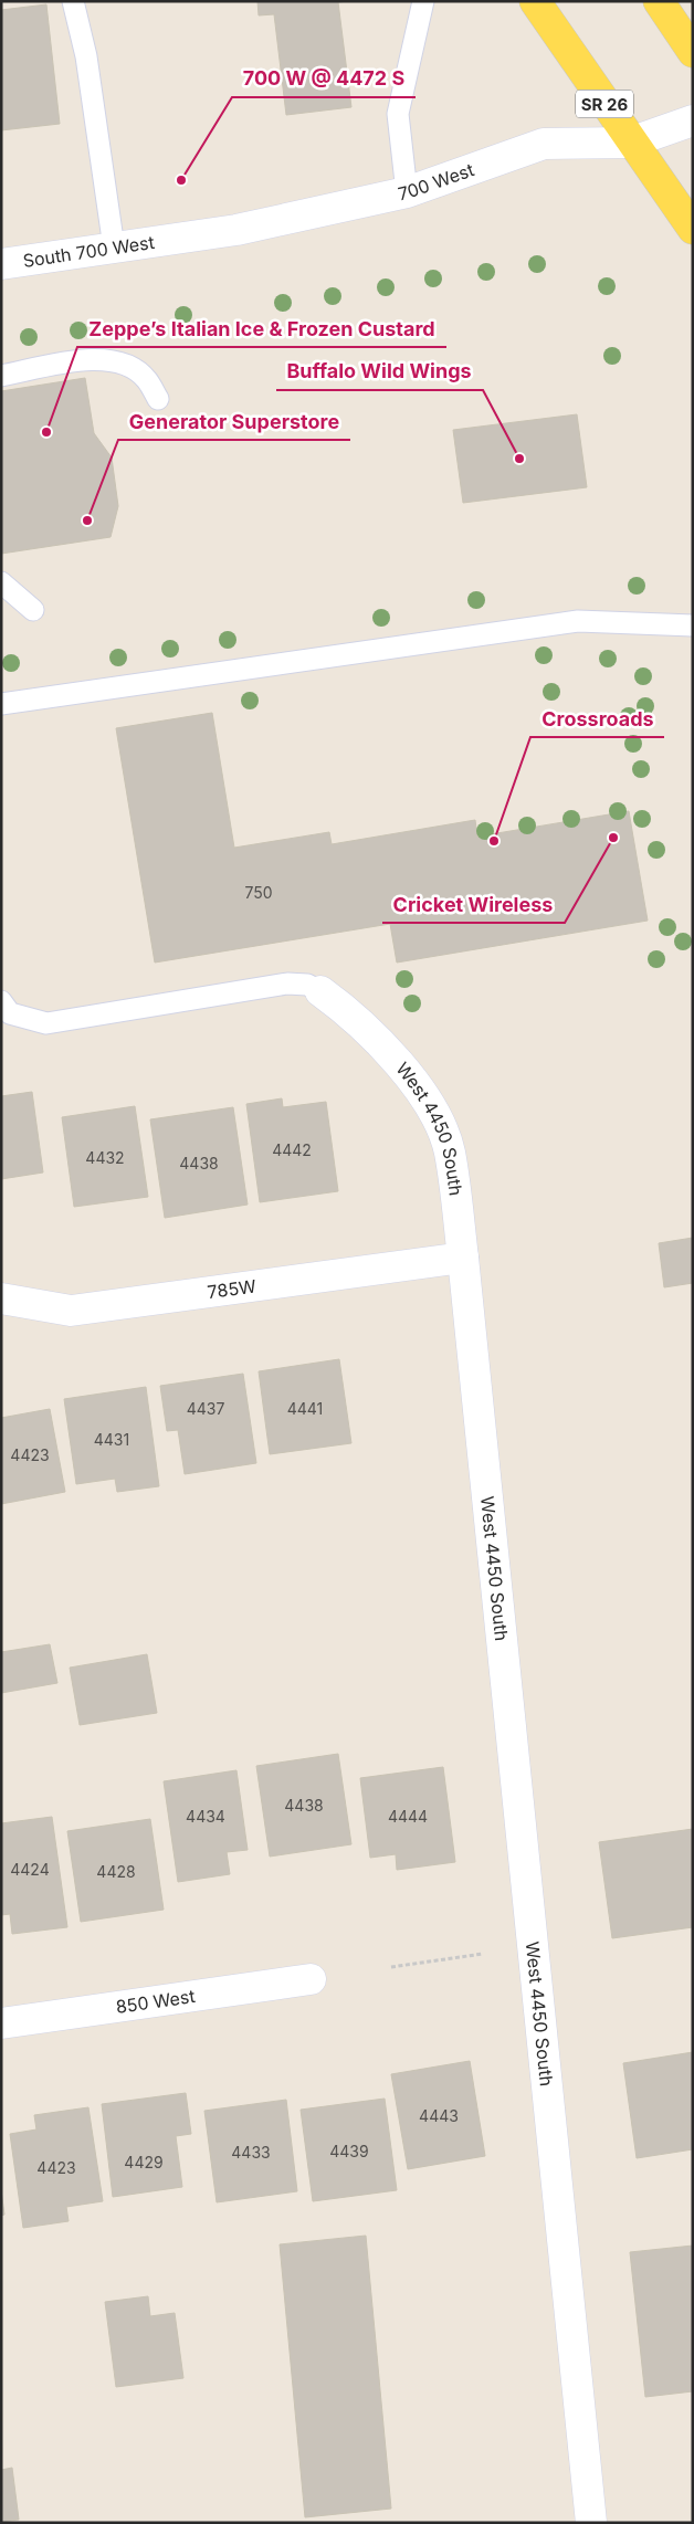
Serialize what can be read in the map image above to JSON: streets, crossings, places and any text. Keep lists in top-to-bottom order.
{
  "streets": {
    "main road": ["SR 26"],
    "street": [
      "700 West",
      "South 700 West",
      "West 4450 South",
      "785W",
      "850 West"
    ]
  },
  "crossings": [
    ["SR 26", "700 West"],
    ["700 West", "South 700 West"],
    ["West 4450 South", "785W"]
  ],
  "places": [
    "700 W @ 4472 S",
    "Zeppe’s Italian Ice & Frozen Custard",
    "Buffalo Wild Wings",
    "Generator Superstore",
    "Cricket Wireless",
    "Crossroads"
  ],
  "house_numbers": [
    "750",
    "4442",
    "4432",
    "4438",
    "4437",
    "4441",
    "4431",
    "4423",
    "4438",
    "4434",
    "4444",
    "4424",
    "4428",
    "4443",
    "4439",
    "4433",
    "4429",
    "4423"
  ]
}
